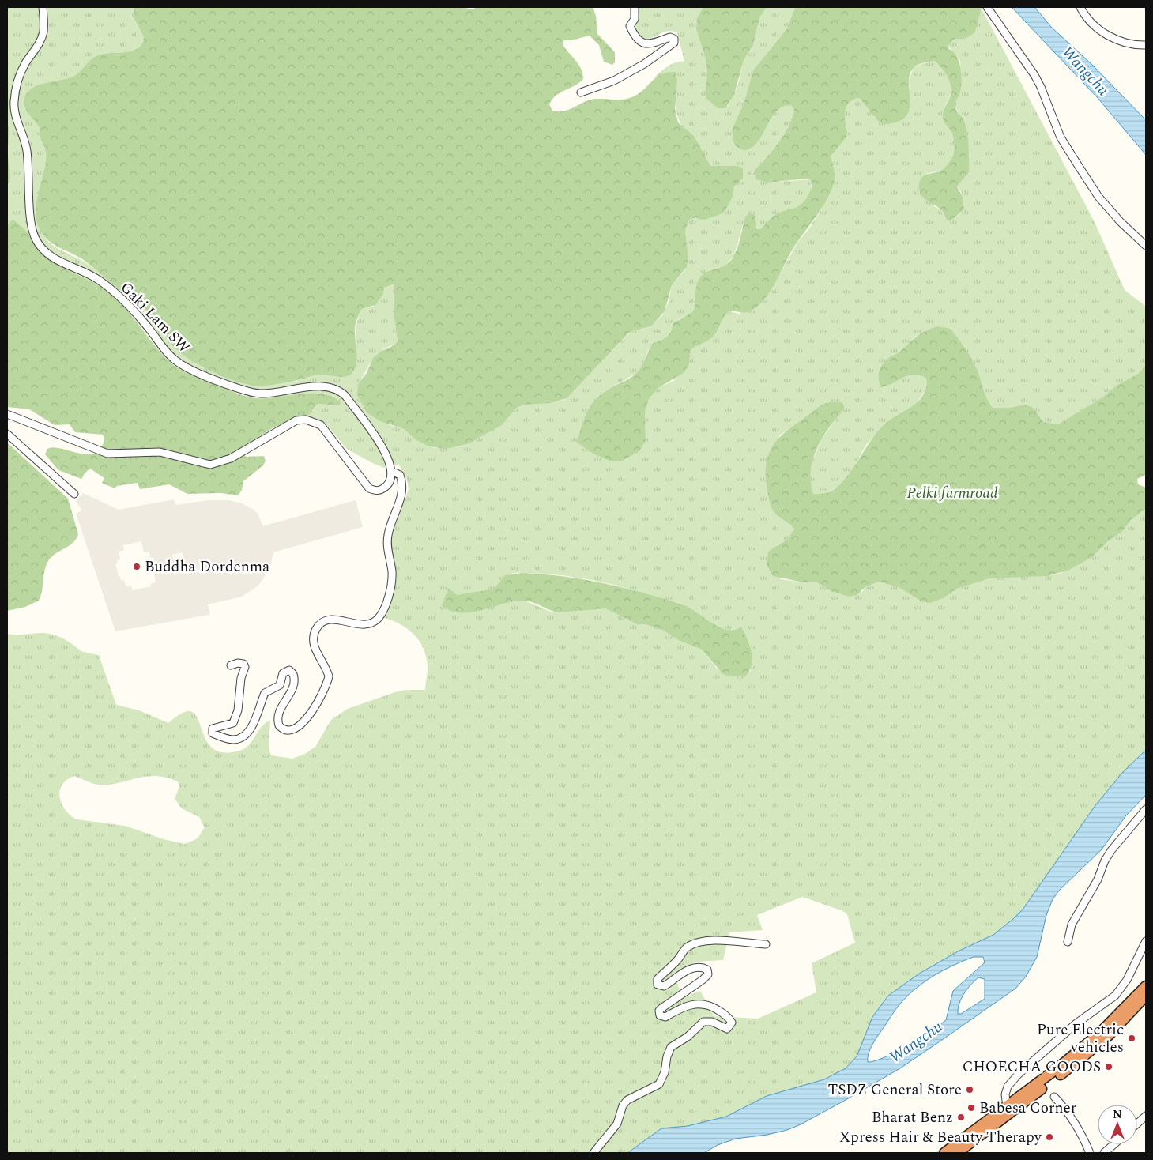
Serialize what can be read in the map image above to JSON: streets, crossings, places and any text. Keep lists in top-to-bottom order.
{
  "streets": {
    "street": ["Gaki Lam SW"]
  },
  "water": ["Wangchu"],
  "parks": ["Pelki farmroad"],
  "places": [
    "Buddha Dordenma",
    "Pure Electric vehicles",
    "CHOECHA GOODS",
    "TSDZ General Store",
    "Babesa Corner",
    "Bharat Benz",
    "Xpress Hair & Beauty Therapy"
  ],
  "north": "top"
}
